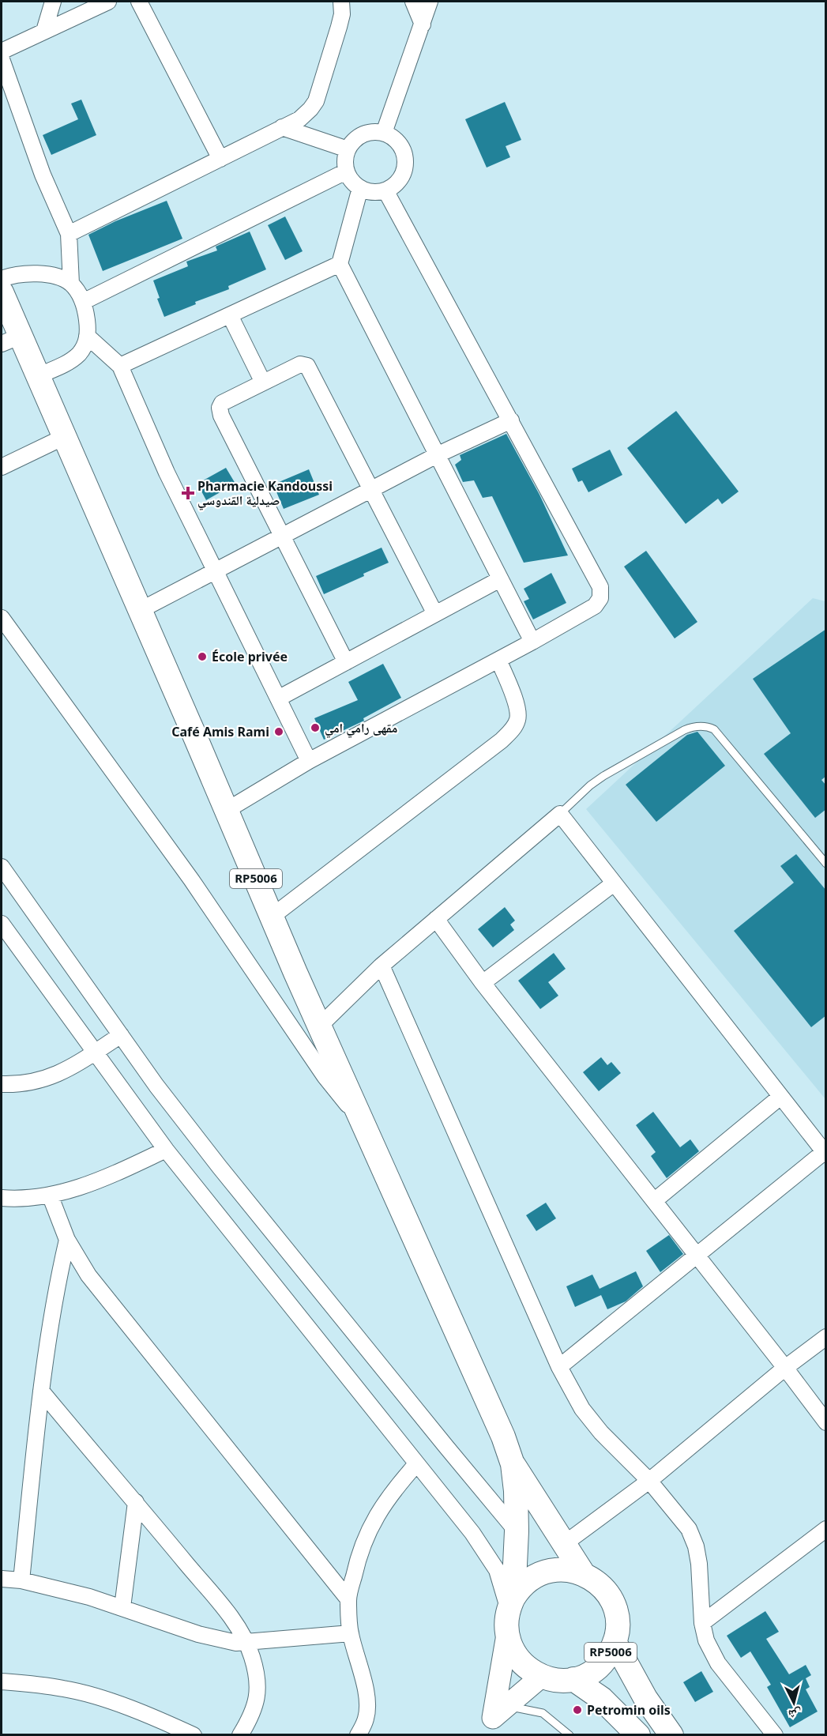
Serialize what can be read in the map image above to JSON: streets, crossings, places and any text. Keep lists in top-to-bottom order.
{
  "streets": {
    "main road": ["RP5006"]
  },
  "places": {
    "health": ["Pharmacie Kandoussi صيدلية القندوسي"],
    "other": [
      "École privée",
      "مقهى رامي امي",
      "Café Amis Rami",
      "Petromin oils"
    ]
  },
  "north": "bottom"
}
